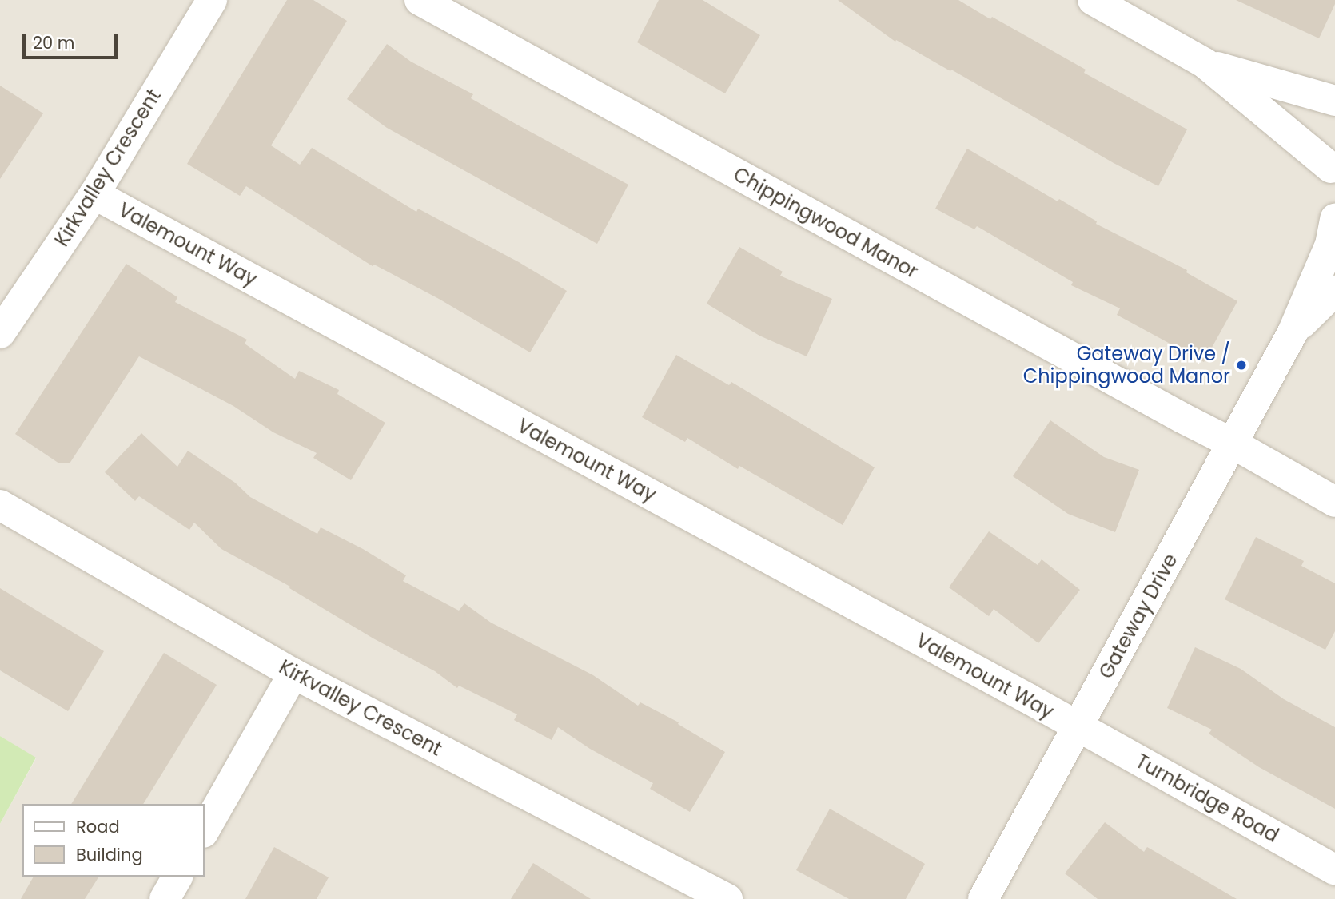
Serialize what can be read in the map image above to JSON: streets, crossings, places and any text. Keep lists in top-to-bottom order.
{
  "streets": {
    "street": [
      "Kirkvalley Crescent",
      "Chippingwood Manor",
      "Valemount Way",
      "Gateway Drive",
      "Turnbridge Road"
    ]
  },
  "crossings": [
    ["Kirkvalley Crescent", "Valemount Way"],
    ["Chippingwood Manor", "Gateway Drive"],
    ["Valemount Way", "Gateway Drive"],
    ["Valemount Way", "Turnbridge Road"],
    ["Gateway Drive", "Turnbridge Road"]
  ],
  "places": ["Gateway Drive / Chippingwood Manor"],
  "legend": ["Road", "Building"],
  "scale_bar": "20 m"
}
